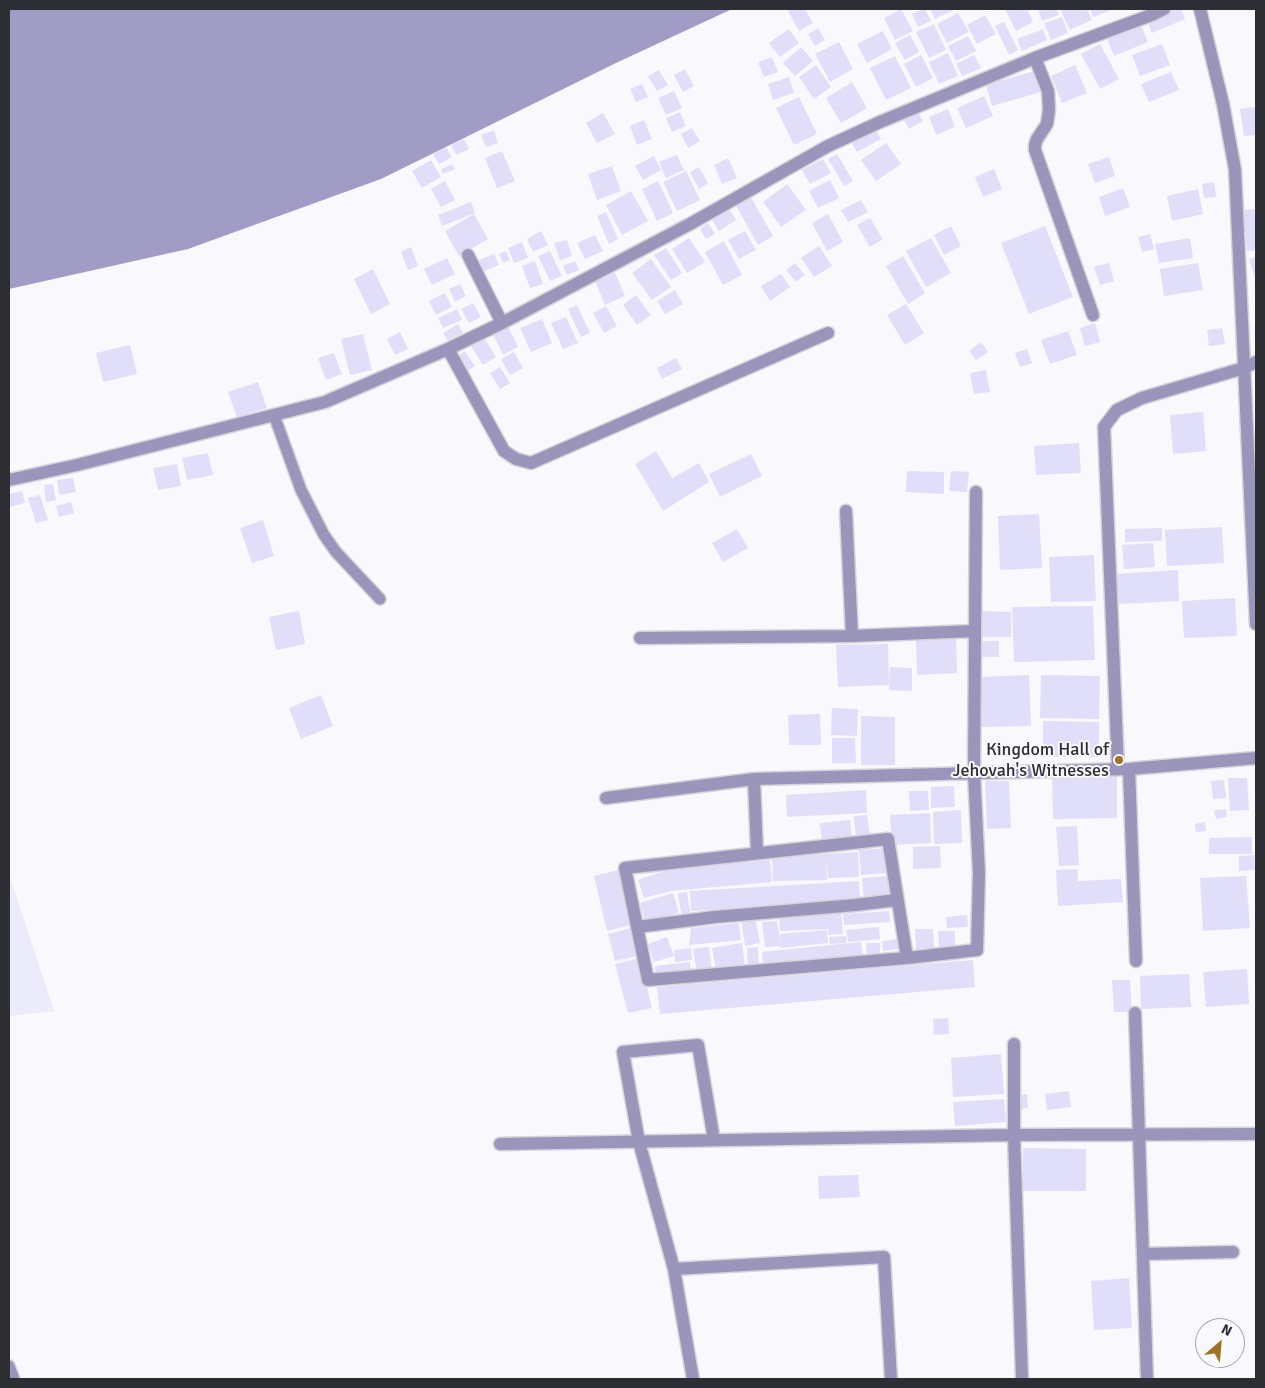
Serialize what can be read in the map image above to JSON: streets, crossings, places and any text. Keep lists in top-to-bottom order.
{
  "places": ["Kingdom Hall of Jehovah's Witnesses"],
  "north": "top right"
}
